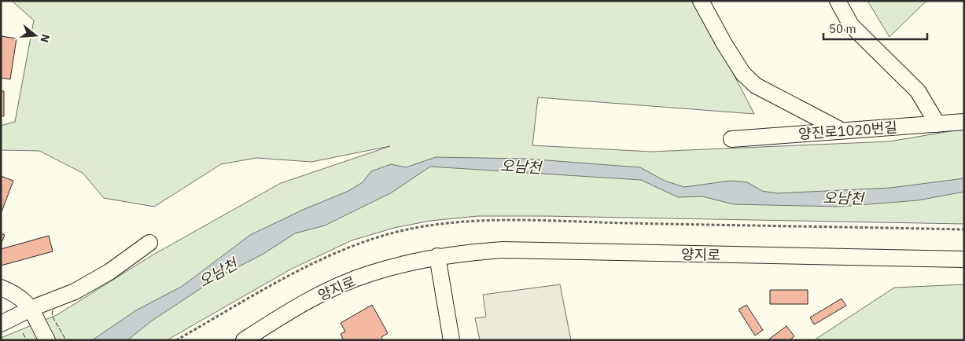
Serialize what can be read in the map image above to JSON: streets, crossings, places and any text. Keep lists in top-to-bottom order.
{
  "streets": {
    "street": ["양진로1020번길", "양지로"]
  },
  "water": ["오남천"],
  "scale_bar": "50 m",
  "north": "right"
}
